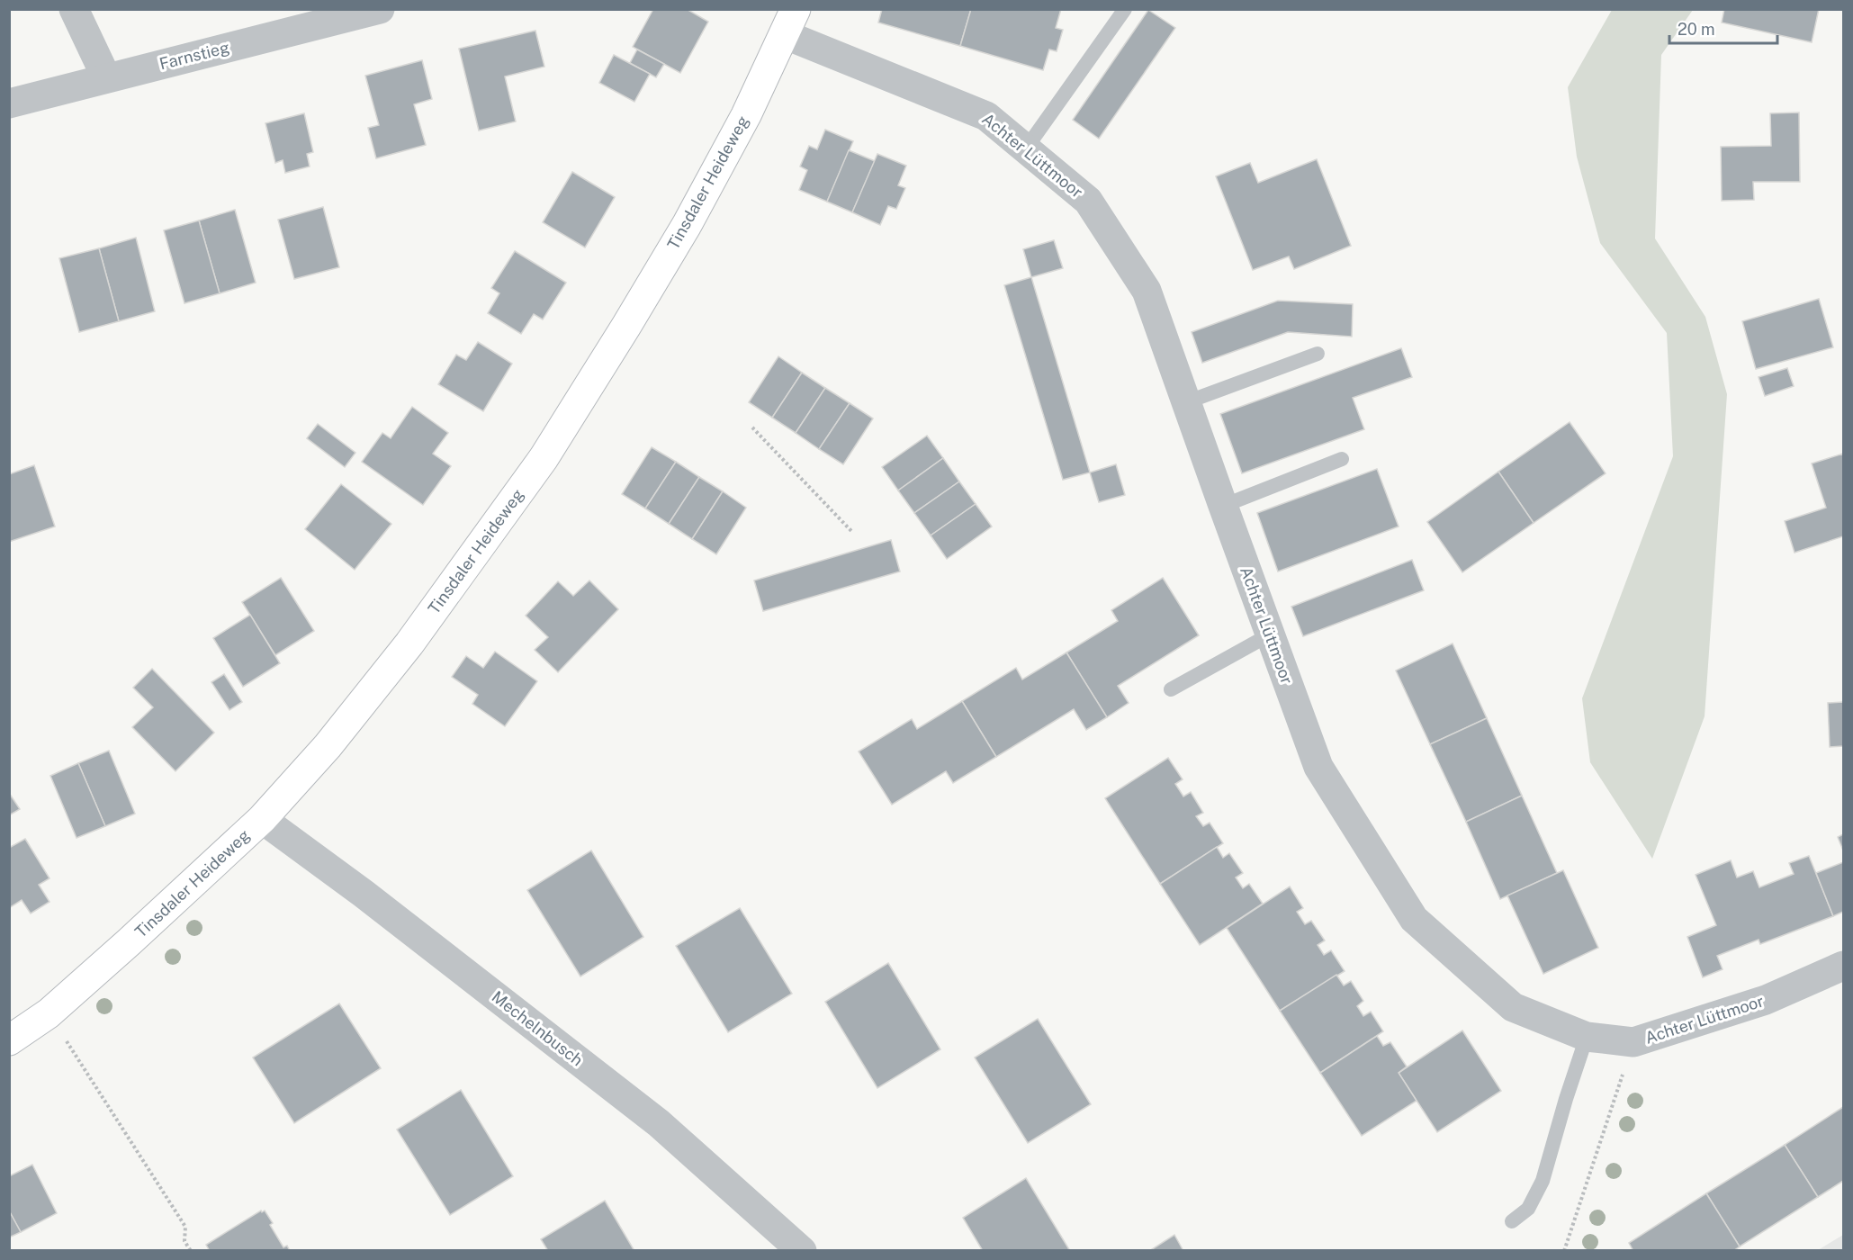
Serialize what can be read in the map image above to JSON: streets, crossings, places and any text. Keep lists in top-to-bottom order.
{
  "streets": {
    "street": [
      "Farnstieg",
      "Achter Lüttmoor",
      "Tinsdaler Heideweg",
      "Mechelnbusch"
    ]
  },
  "crossings": [
    ["Achter Lüttmoor", "Tinsdaler Heideweg"],
    ["Tinsdaler Heideweg", "Mechelnbusch"]
  ],
  "scale_bar": "20 m"
}
